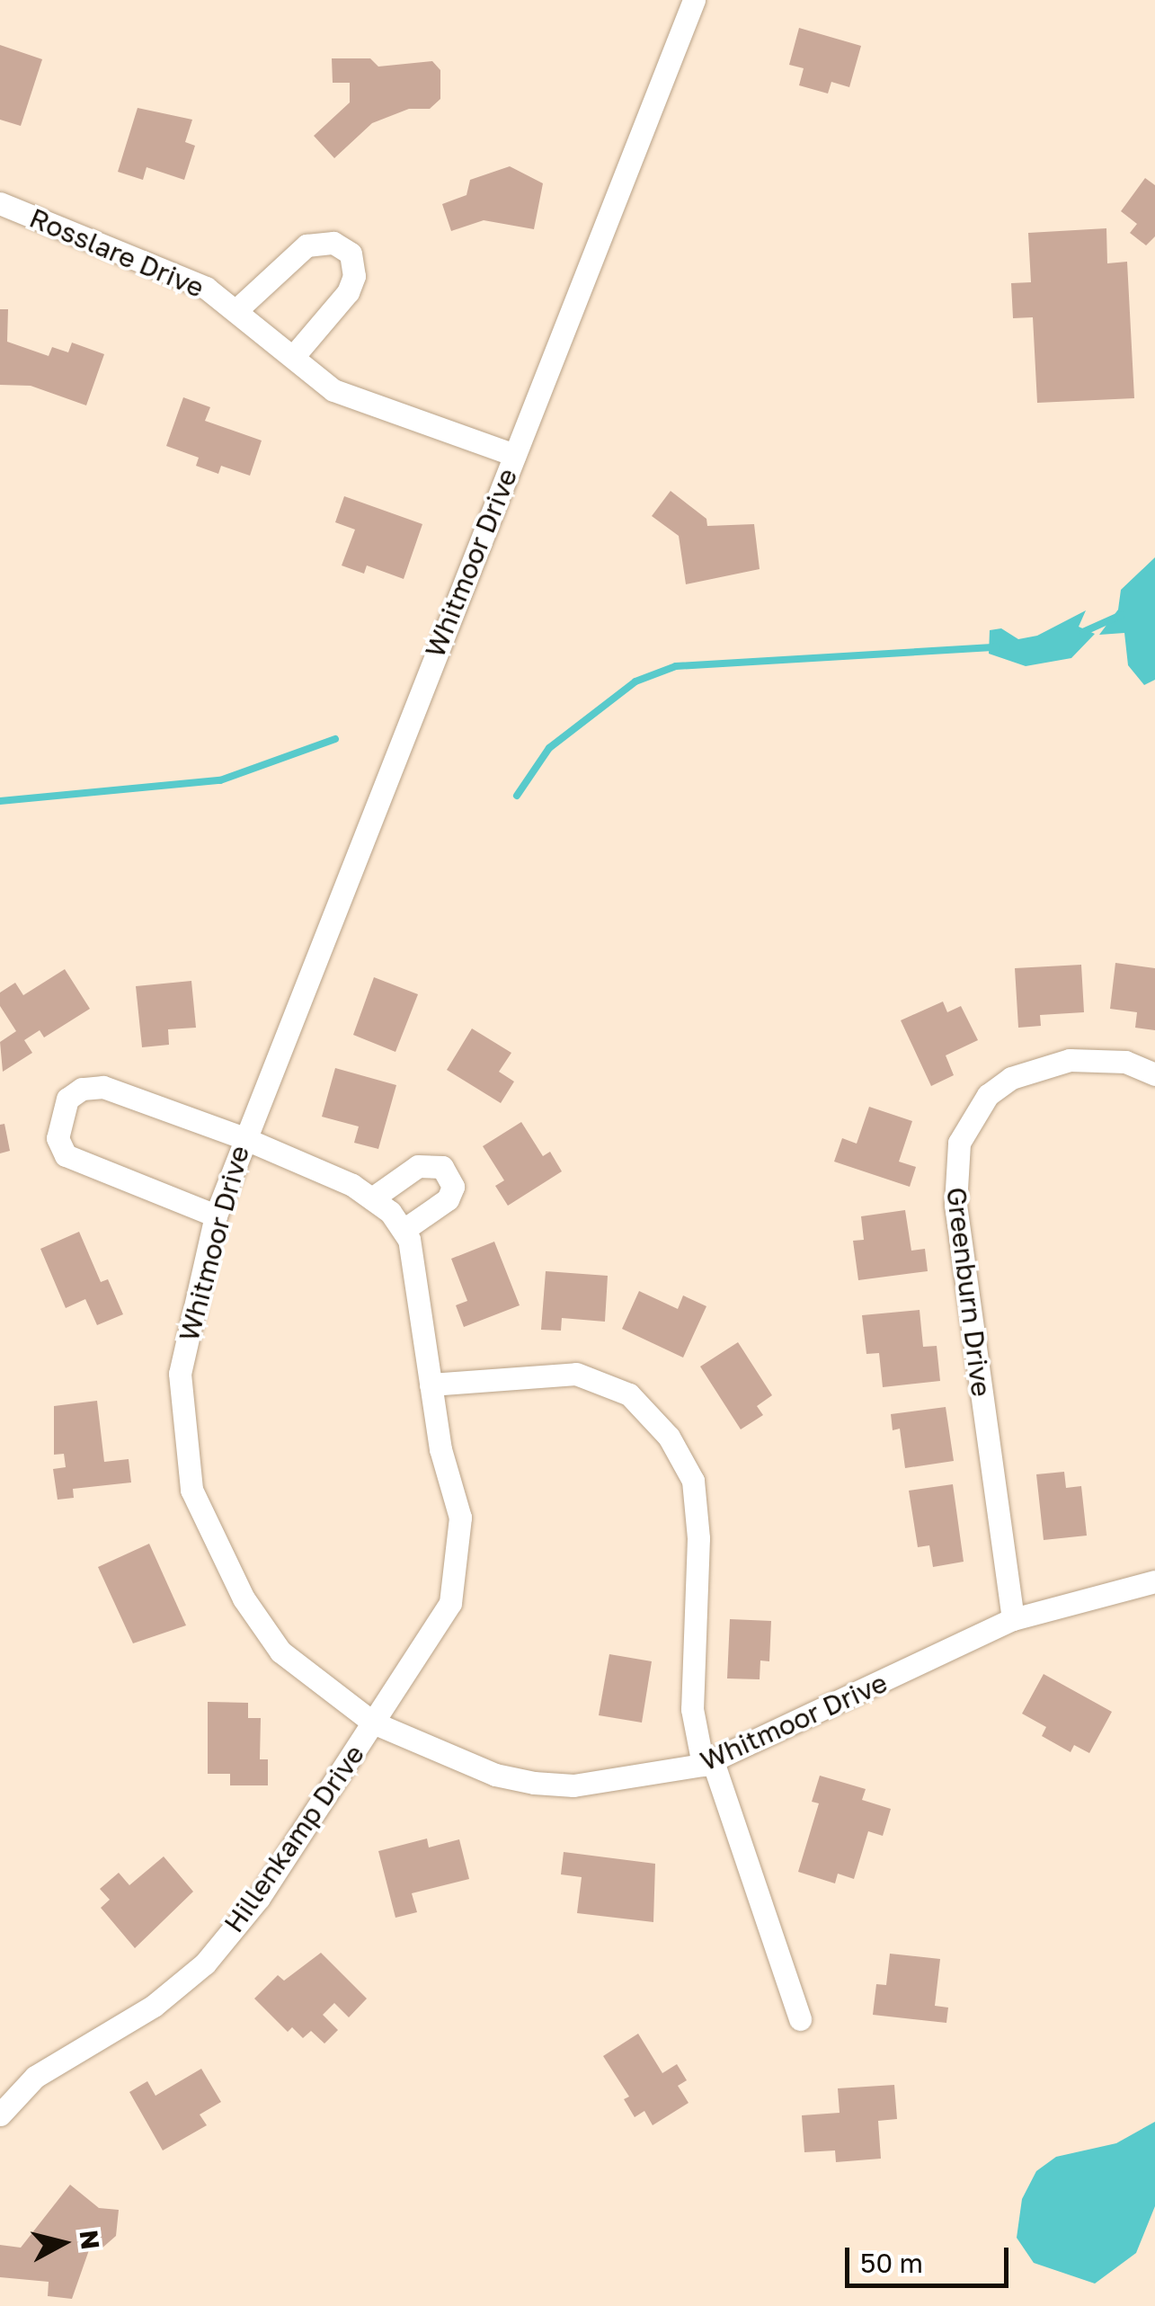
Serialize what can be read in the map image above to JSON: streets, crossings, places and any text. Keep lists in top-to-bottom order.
{
  "streets": {
    "street": [
      "Rosslare Drive",
      "Whitmoor Drive",
      "Greenburn Drive",
      "Hillenkamp Drive"
    ]
  },
  "crossings": [
    ["Rosslare Drive", "Whitmoor Drive"],
    ["Whitmoor Drive", "Greenburn Drive"],
    ["Whitmoor Drive", "Hillenkamp Drive"]
  ],
  "scale_bar": "50 m",
  "north": "right"
}
